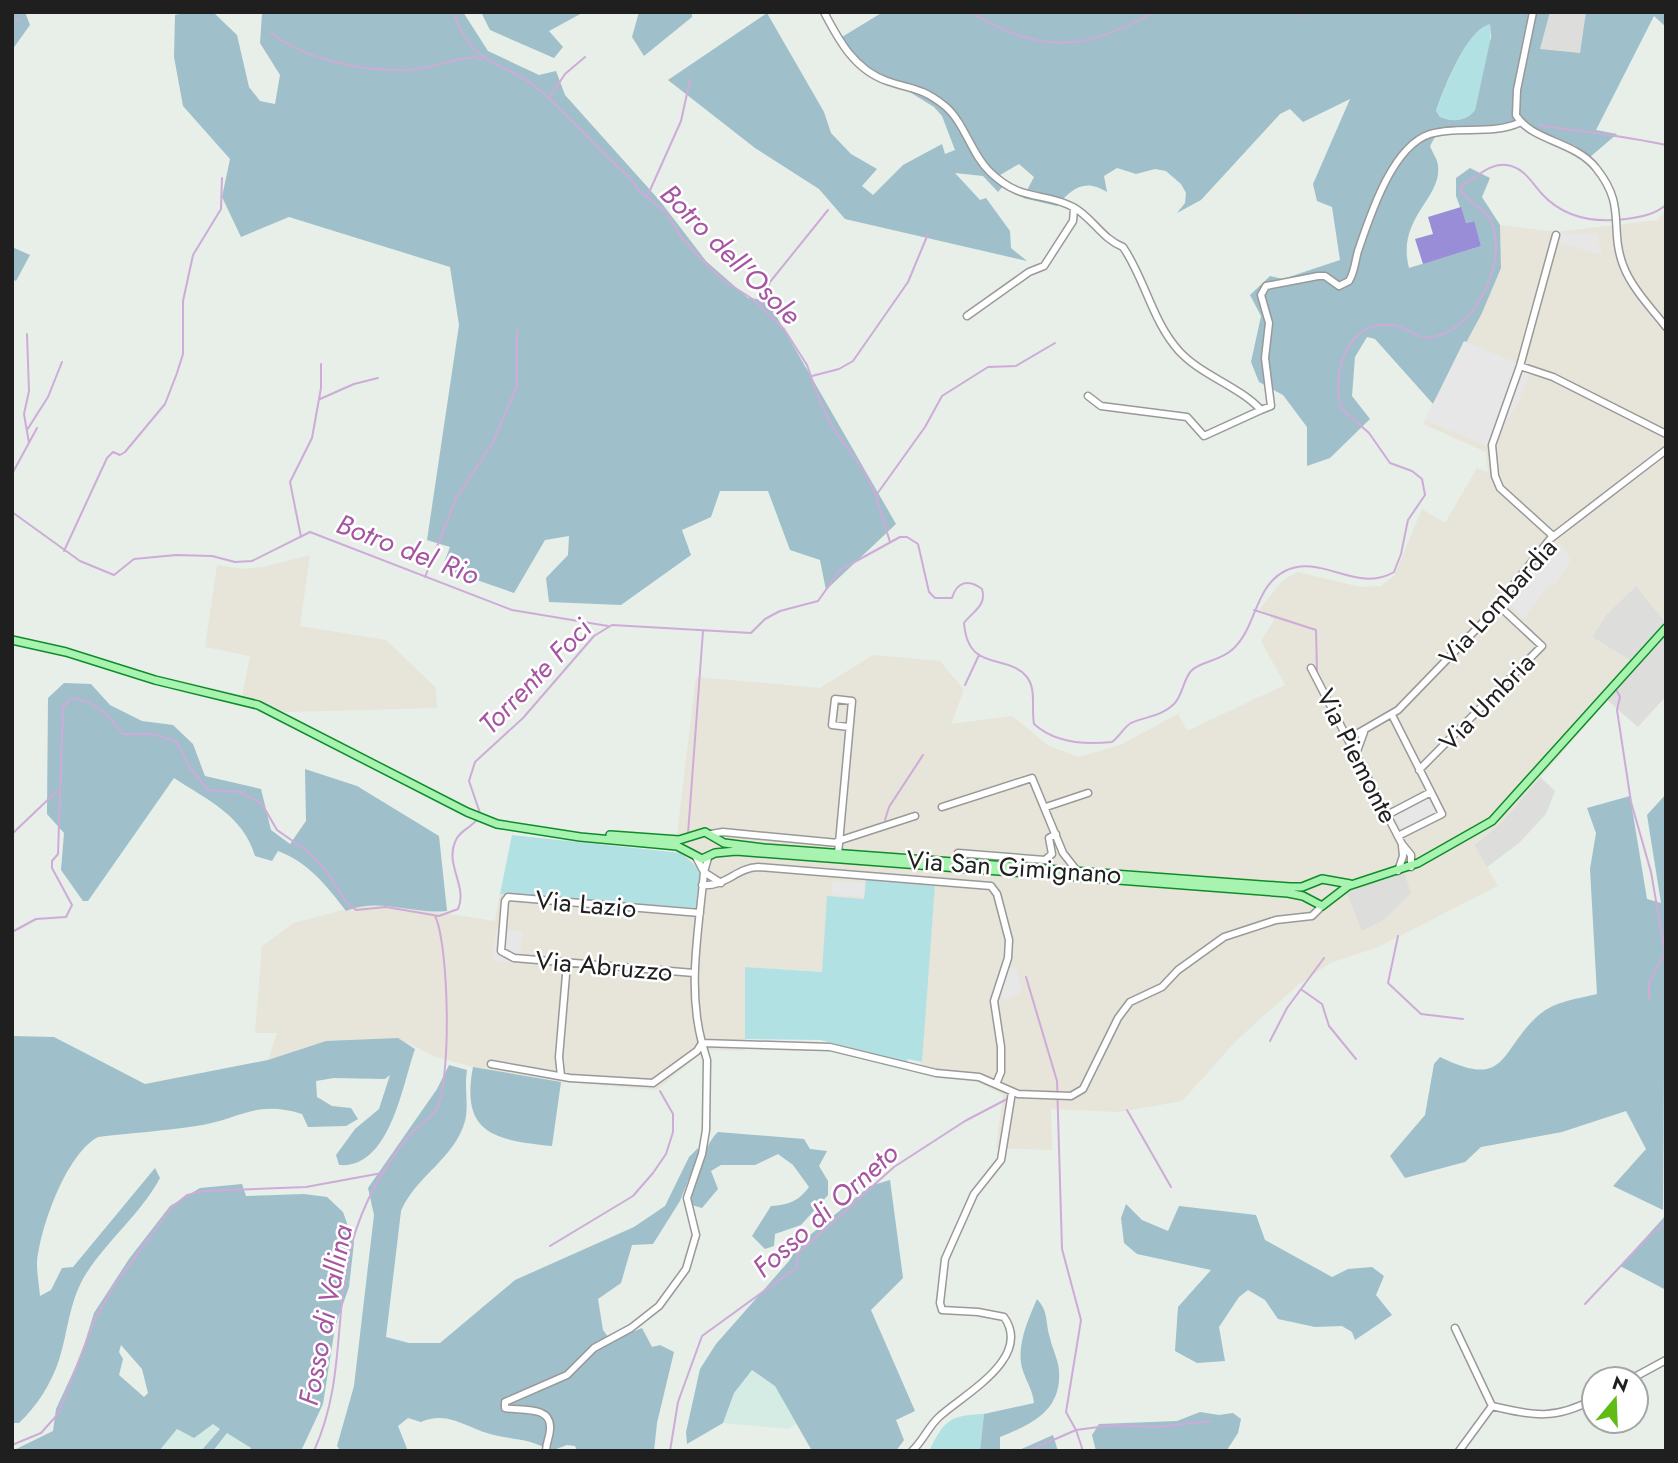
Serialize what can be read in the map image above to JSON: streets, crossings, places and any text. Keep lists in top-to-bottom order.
{
  "streets": {
    "main road": ["Via San Gimignano"],
    "street": [
      "Via Lombardia",
      "Via Umbria",
      "Via Piemonte",
      "Via Lazio",
      "Via Abruzzo"
    ]
  },
  "crossings": [
    ["Via Lombardia", "Via Umbria"],
    ["Via Lombardia", "Via Piemonte"],
    ["Via Lazio", "Via Abruzzo"]
  ],
  "water": [
    "Botro dell'Osole",
    "Botro del Rio",
    "Torrente Foci",
    "Fosso di Orneto",
    "Fosso di Vallina"
  ],
  "north": "top"
}
